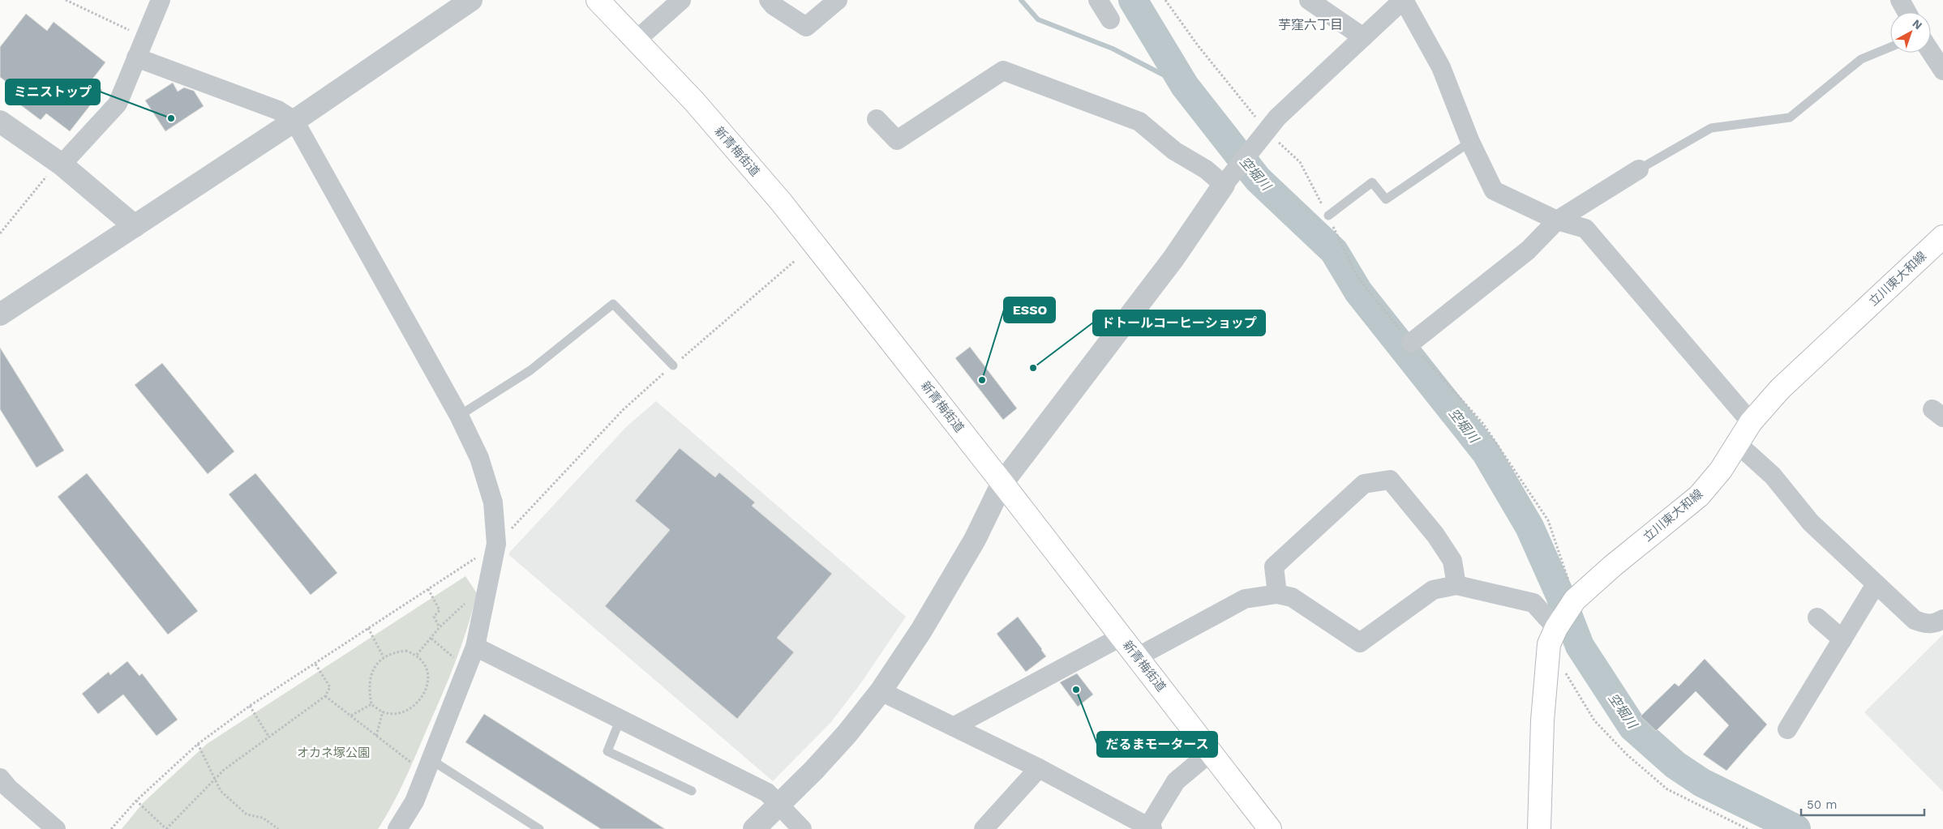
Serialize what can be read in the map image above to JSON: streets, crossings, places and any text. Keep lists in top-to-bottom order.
{
  "streets": {
    "main road": ["新青梅街道", "立川東大和線"]
  },
  "districts": ["芋窪六丁目"],
  "water": ["空堀川"],
  "parks": ["オカネ塚公園"],
  "places": [
    "ミニストップ",
    "ドトールコーヒーショップ",
    "ESSO",
    "だるまモータース"
  ],
  "scale_bar": "50 m",
  "north": "top right"
}
